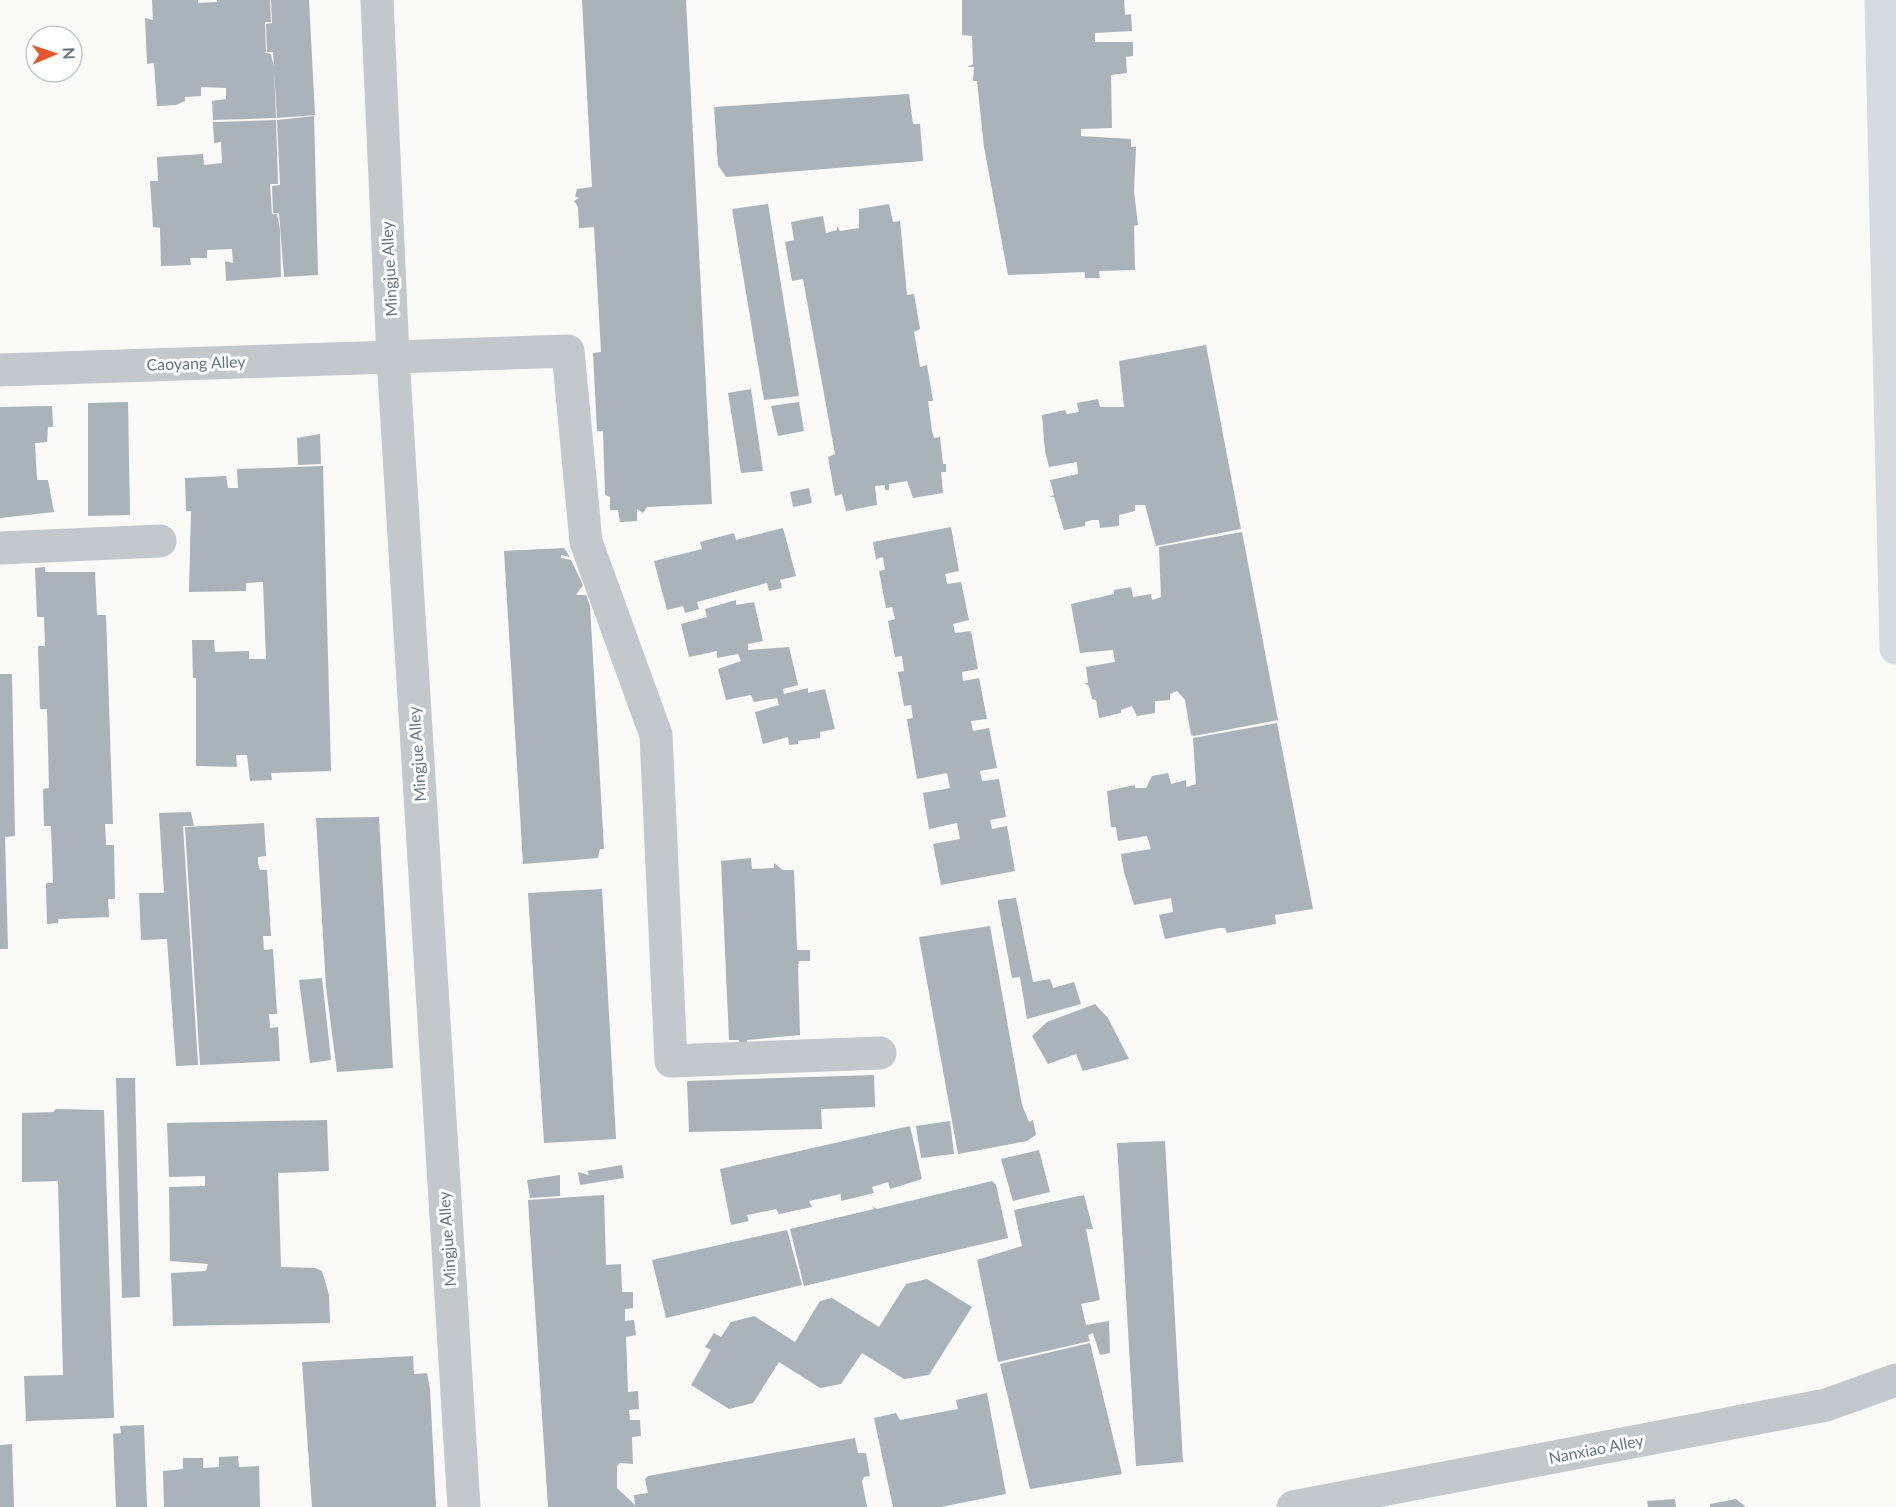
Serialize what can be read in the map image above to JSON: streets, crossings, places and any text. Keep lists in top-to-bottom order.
{
  "streets": {
    "street": ["Mingjue Alley", "Caoyang Alley", "Nanxiao Alley"]
  },
  "crossings": [
    ["Mingjue Alley", "Caoyang Alley"]
  ],
  "north": "right"
}
